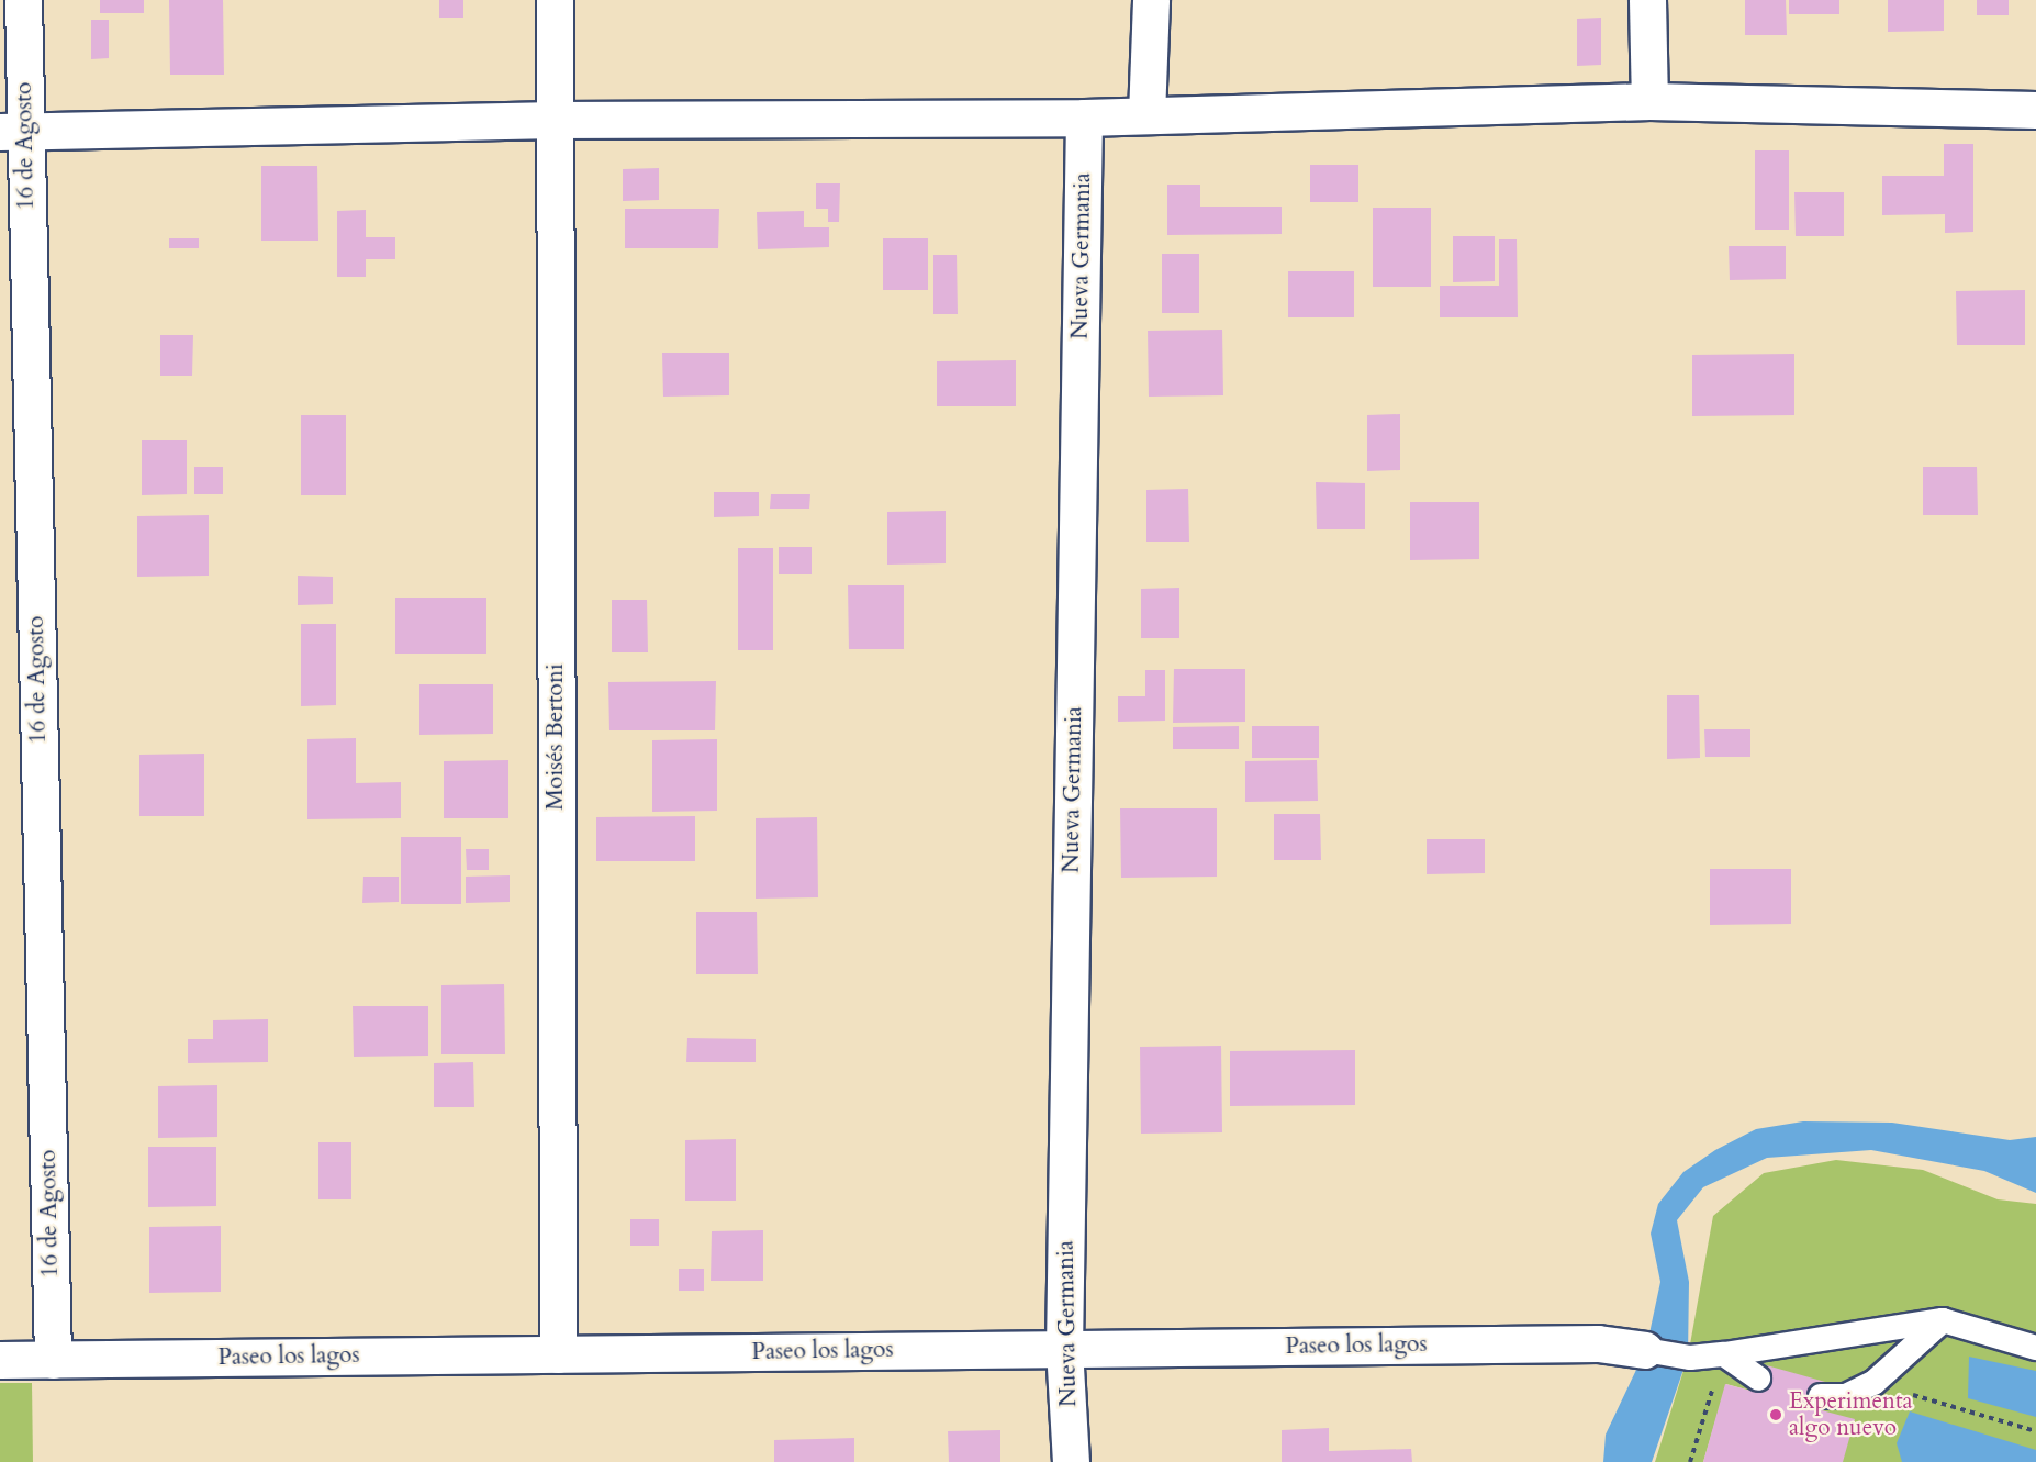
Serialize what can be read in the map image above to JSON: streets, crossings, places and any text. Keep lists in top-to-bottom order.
{
  "streets": {
    "street": [
      "16 de Agosto",
      "Nueva Germania",
      "Moisés Bertoni",
      "Paseo los lagos"
    ]
  },
  "crossings": [
    ["16 de Agosto", "Paseo los lagos"],
    ["Nueva Germania", "Paseo los lagos"],
    ["Moisés Bertoni", "Paseo los lagos"]
  ],
  "places": ["Experimenta algo nuevo"]
}
